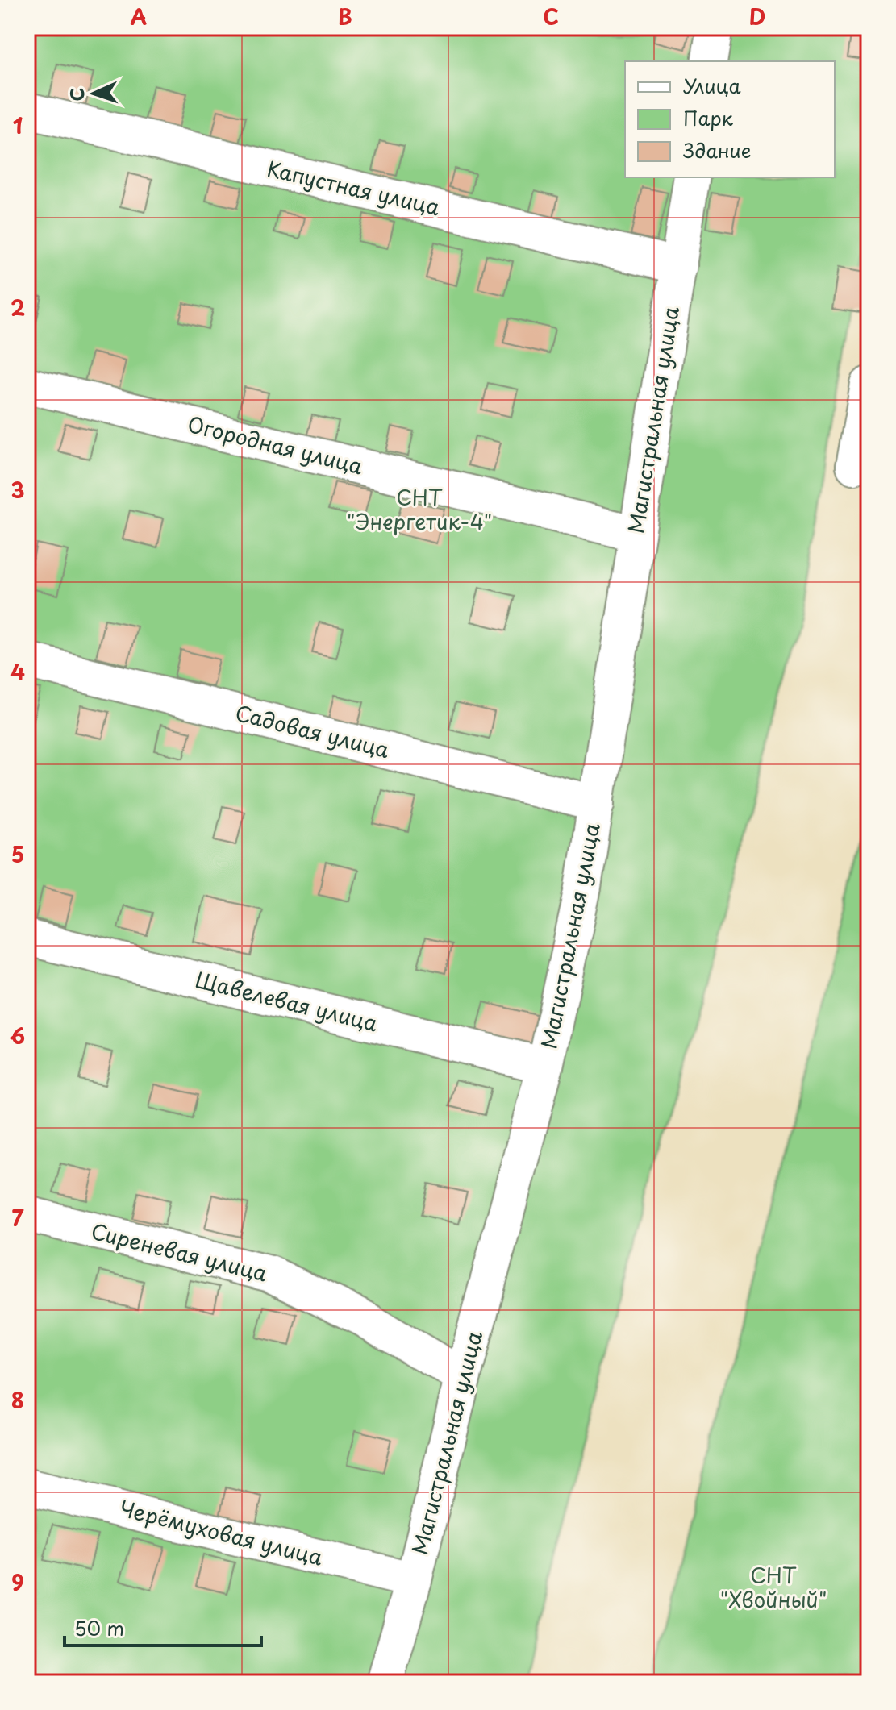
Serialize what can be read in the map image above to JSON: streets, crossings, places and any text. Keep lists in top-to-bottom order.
{
  "streets": {
    "street": [
      "Капустная улица",
      "Магистральная улица",
      "Огородная улица",
      "Садовая улица",
      "Щавелевая улица",
      "Сиреневая улица",
      "Черёмуховая улица"
    ]
  },
  "crossings": [
    ["Капустная улица", "Магистральная улица"],
    ["Магистральная улица", "Огородная улица"],
    ["Магистральная улица", "Садовая улица"],
    ["Магистральная улица", "Щавелевая улица"],
    ["Магистральная улица", "Сиреневая улица"],
    ["Магистральная улица", "Черёмуховая улица"]
  ],
  "parks": ["СНТ \"Энергетик-4\"", "СНТ \"Хвойный\""],
  "legend": ["Улица", "Парк", "Здание"],
  "scale_bar": "50 m",
  "north": "left",
  "grid": {
    "columns": [
      "A",
      "B",
      "C",
      "D"
    ],
    "rows": [
      "1",
      "2",
      "3",
      "4",
      "5",
      "6",
      "7",
      "8",
      "9"
    ]
  }
}
